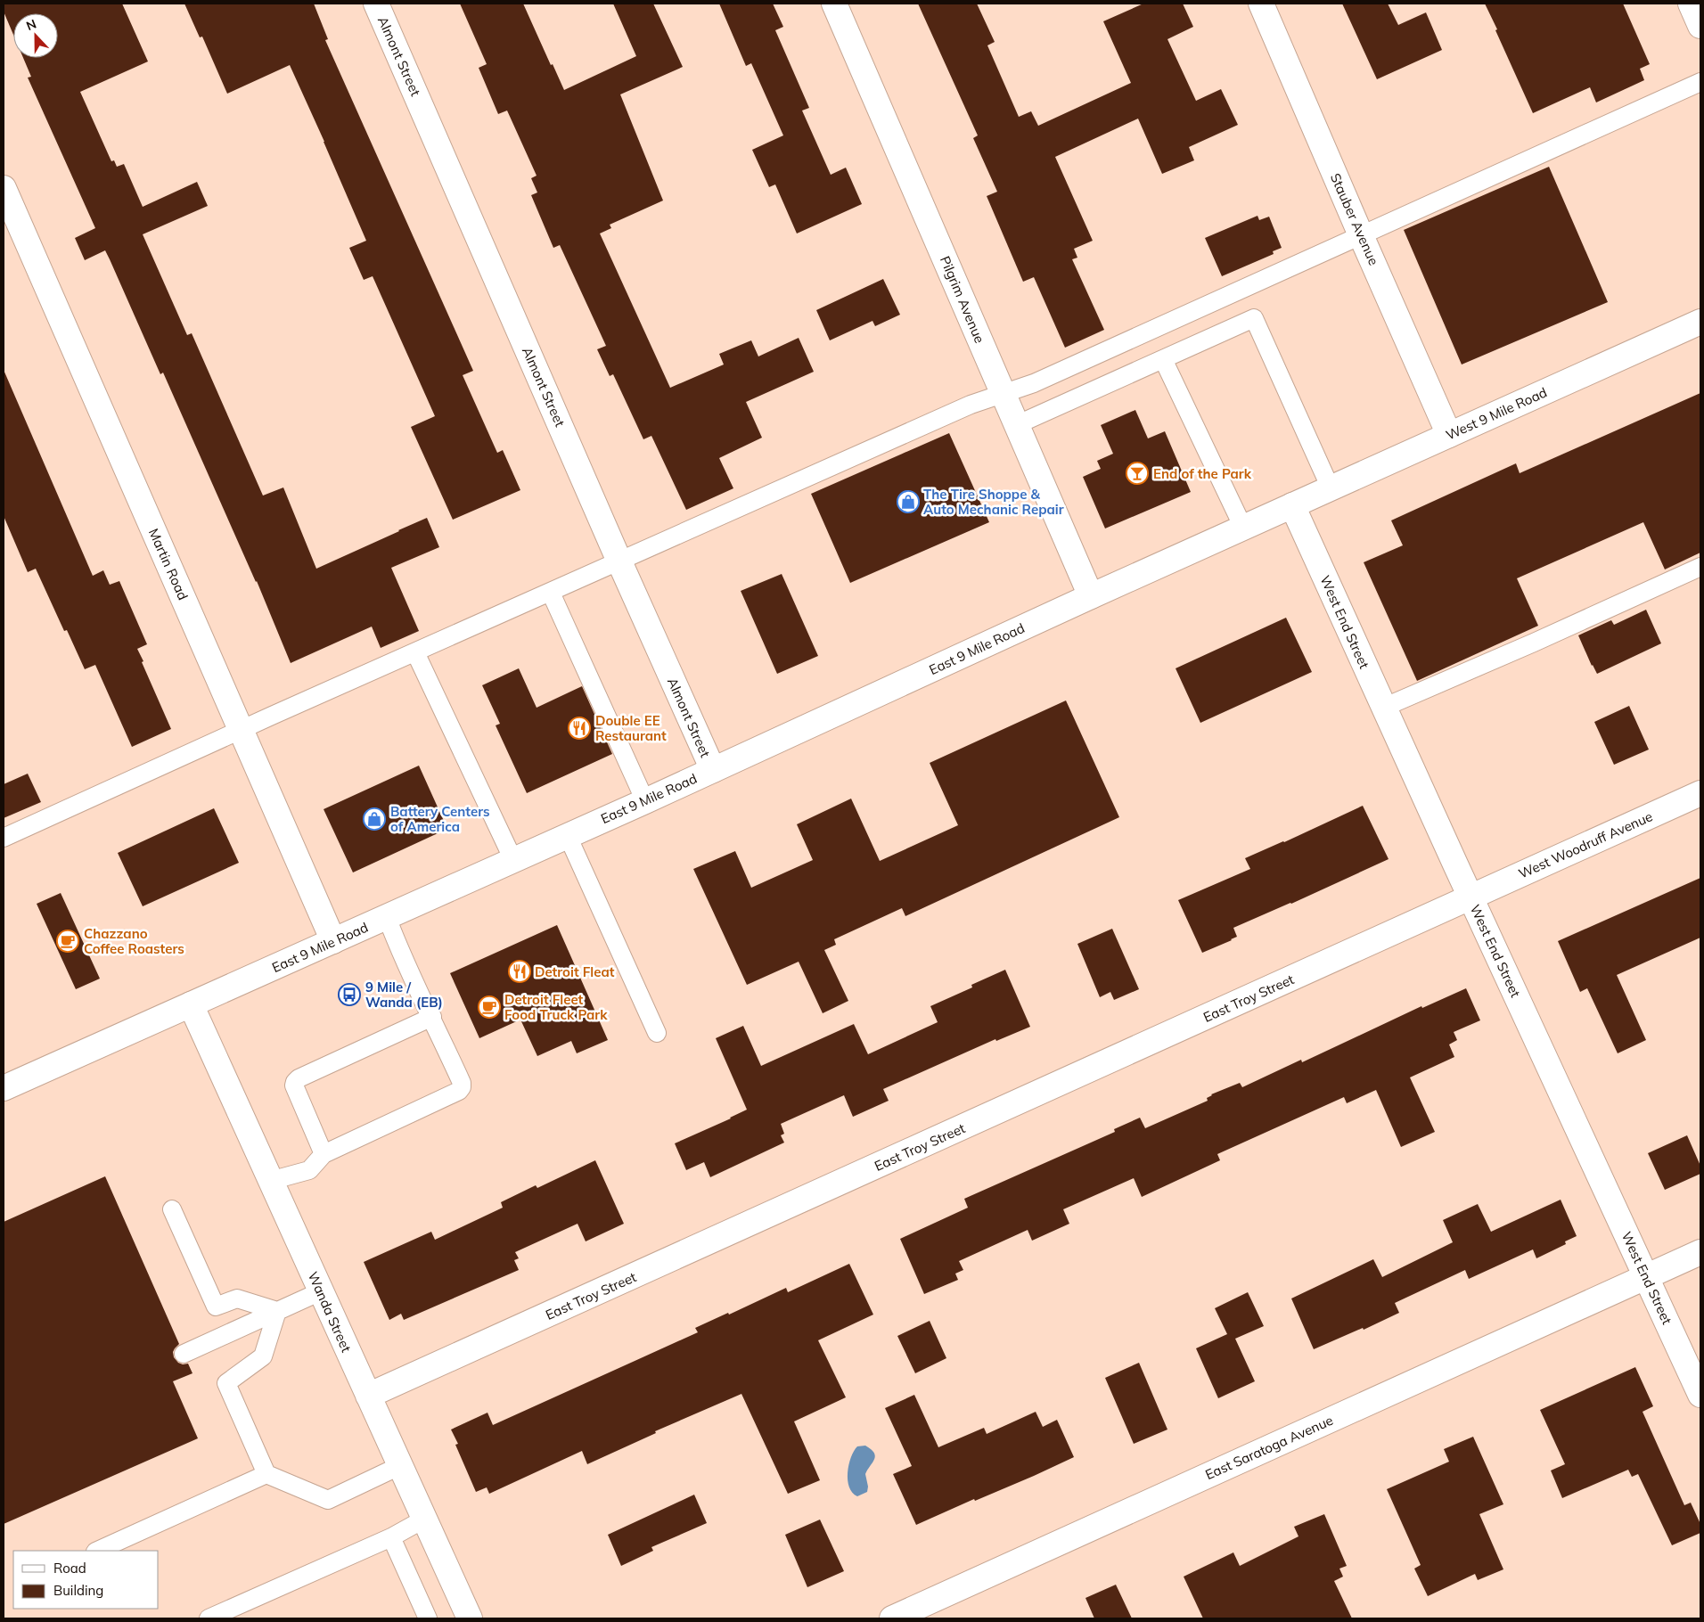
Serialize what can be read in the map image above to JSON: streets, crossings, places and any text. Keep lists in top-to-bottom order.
{
  "streets": {
    "street": [
      "Almont Street",
      "Stauber Avenue",
      "Pilgrim Avenue",
      "West 9 Mile Road",
      "Martin Road",
      "West End Street",
      "East 9 Mile Road",
      "West Woodruff Avenue",
      "East Troy Street",
      "Wanda Street",
      "East Saratoga Avenue"
    ]
  },
  "crossings": [
    ["Almont Street", "East 9 Mile Road"],
    ["Stauber Avenue", "West 9 Mile Road"],
    ["Pilgrim Avenue", "East 9 Mile Road"],
    ["West 9 Mile Road", "West End Street"],
    ["West 9 Mile Road", "East 9 Mile Road"],
    ["Martin Road", "East 9 Mile Road"],
    ["West End Street", "East 9 Mile Road"],
    ["West End Street", "West Woodruff Avenue"],
    ["West End Street", "East Troy Street"],
    ["West End Street", "East Saratoga Avenue"],
    ["East 9 Mile Road", "Wanda Street"],
    ["West Woodruff Avenue", "East Troy Street"],
    ["East Troy Street", "Wanda Street"]
  ],
  "places": {
    "bar": ["End of the Park"],
    "shop": ["The Tire Shoppe & Auto Mechanic Repair", "Battery Centers of America"],
    "restaurant": ["Double EE Restaurant", "Detroit Fleat"],
    "cafe": ["Chazzano Coffee Roasters", "Detroit Fleet Food Truck Park"],
    "bus stop": ["9 Mile / Wanda (EB)"]
  },
  "legend": ["Road", "Building"],
  "north": "top"
}
